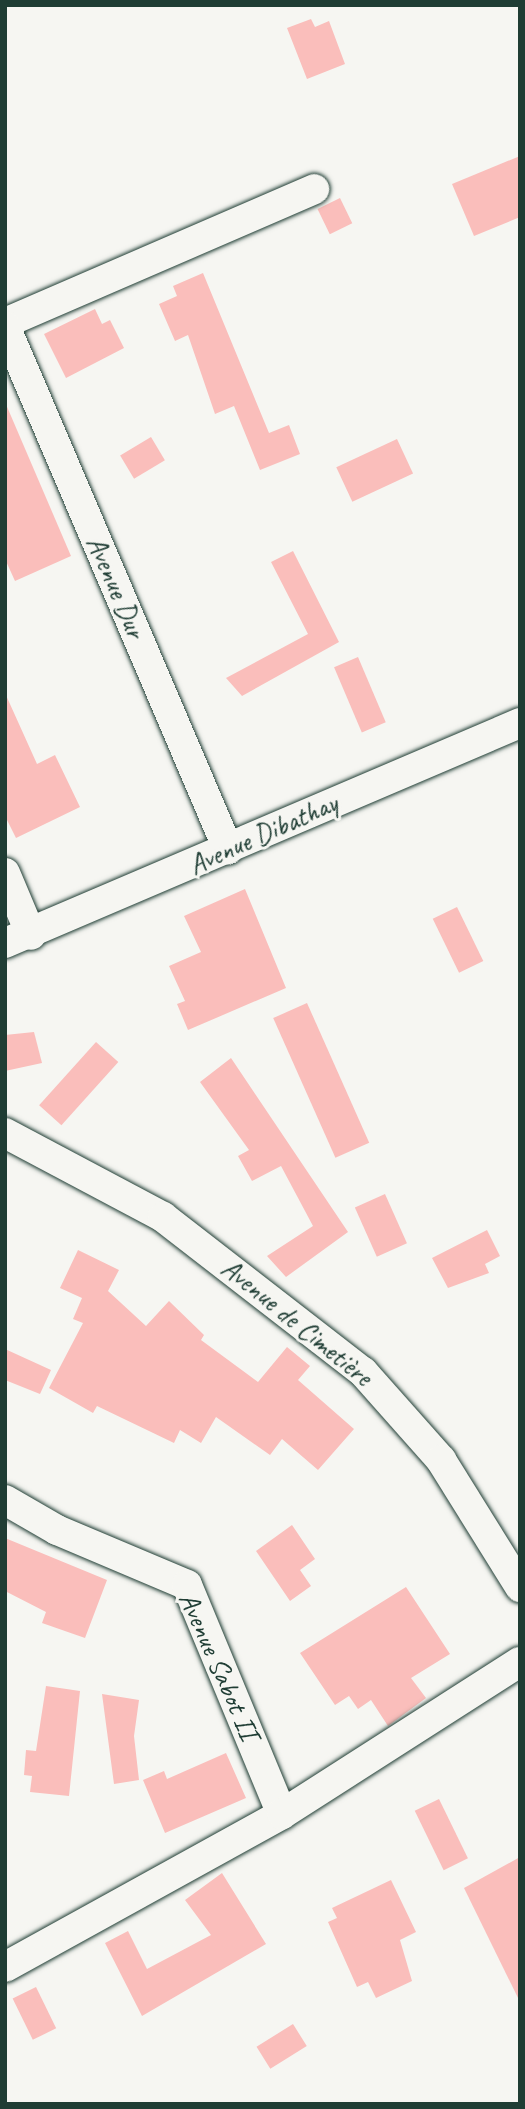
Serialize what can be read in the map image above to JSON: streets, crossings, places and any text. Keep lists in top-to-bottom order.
{
  "streets": {
    "street": [
      "Avenue Dur",
      "Avenue Dibathay",
      "Avenue de Cimetière",
      "Avenue Sabot II"
    ]
  },
  "crossings": [
    ["Avenue Dur", "Avenue Dibathay"]
  ]
}
